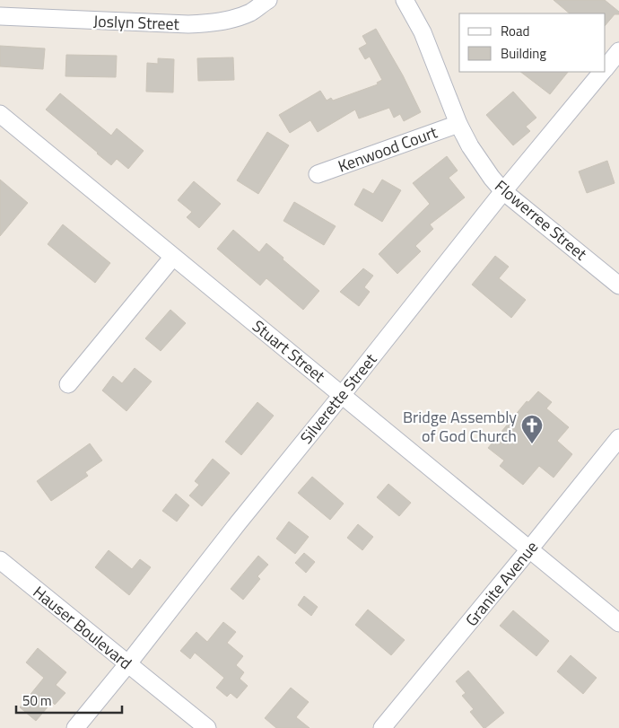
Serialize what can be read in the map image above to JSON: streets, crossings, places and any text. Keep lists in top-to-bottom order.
{
  "streets": {
    "street": [
      "Joslyn Street",
      "Kenwood Court",
      "Flowerree Street",
      "Stuart Street",
      "Silverette Street",
      "Granite Avenue",
      "Hauser Boulevard"
    ]
  },
  "crossings": [
    ["Kenwood Court", "Flowerree Street"],
    ["Flowerree Street", "Silverette Street"],
    ["Stuart Street", "Silverette Street"],
    ["Stuart Street", "Granite Avenue"],
    ["Silverette Street", "Hauser Boulevard"]
  ],
  "places": {
    "church": ["Bridge Assembly of God Church"]
  },
  "legend": ["Road", "Building"],
  "scale_bar": "50 m"
}
